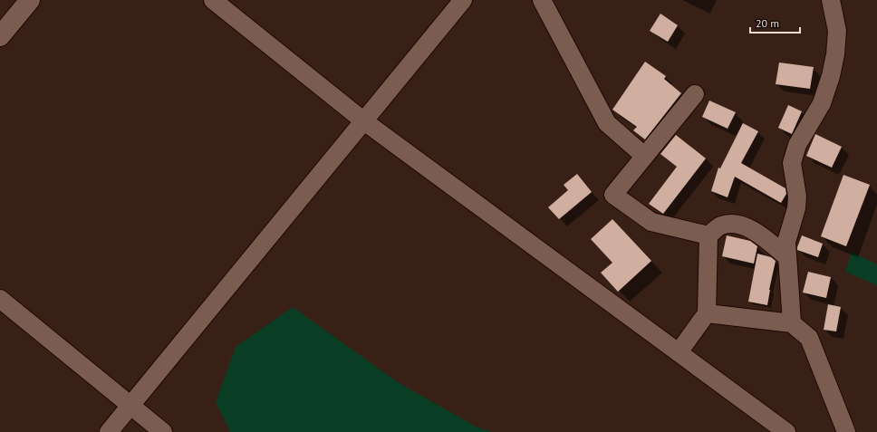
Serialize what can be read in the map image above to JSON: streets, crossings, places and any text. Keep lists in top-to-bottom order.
{
  "scale_bar": "20 m"
}
